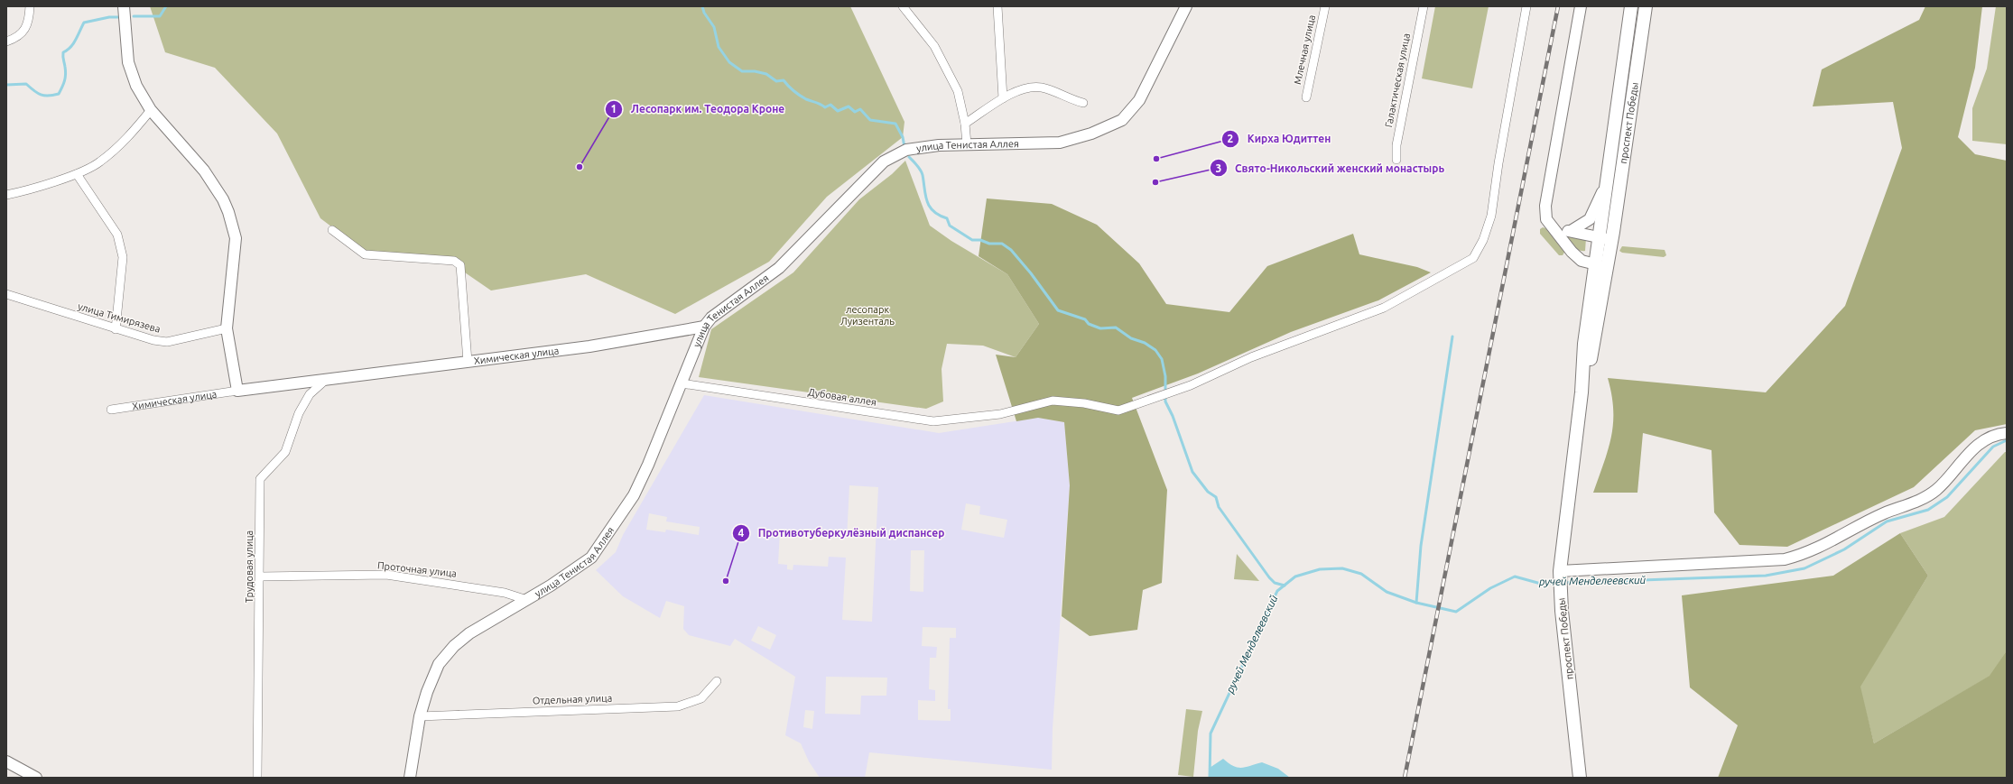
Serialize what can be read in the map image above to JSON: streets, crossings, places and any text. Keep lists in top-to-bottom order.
{
  "streets": {
    "main road": ["проспект Победы"],
    "street": [
      "Млечная улица",
      "Галактическая улица",
      "улица Тенистая Аллея",
      "улица Тимирязева",
      "Химическая улица",
      "Дубовая аллея",
      "Трудовая улица",
      "Проточная улица",
      "Отдельная улица"
    ]
  },
  "crossings": [
    ["улица Тенистая Аллея", "Химическая улица"],
    ["улица Тенистая Аллея", "Дубовая аллея"],
    ["улица Тенистая Аллея", "Проточная улица"],
    ["улица Тенистая Аллея", "Отдельная улица"],
    ["Химическая улица", "Трудовая улица"],
    ["Трудовая улица", "Проточная улица"]
  ],
  "water": ["ручей Менделеевский"],
  "parks": ["лесопарк Луизенталь"],
  "places": [
    "Кирха Юдиттен",
    "Лесопарк им. Теодора Кроне",
    "Свято-Никольский женский монастырь",
    "Противотуберкулёзный диспансер"
  ]
}
